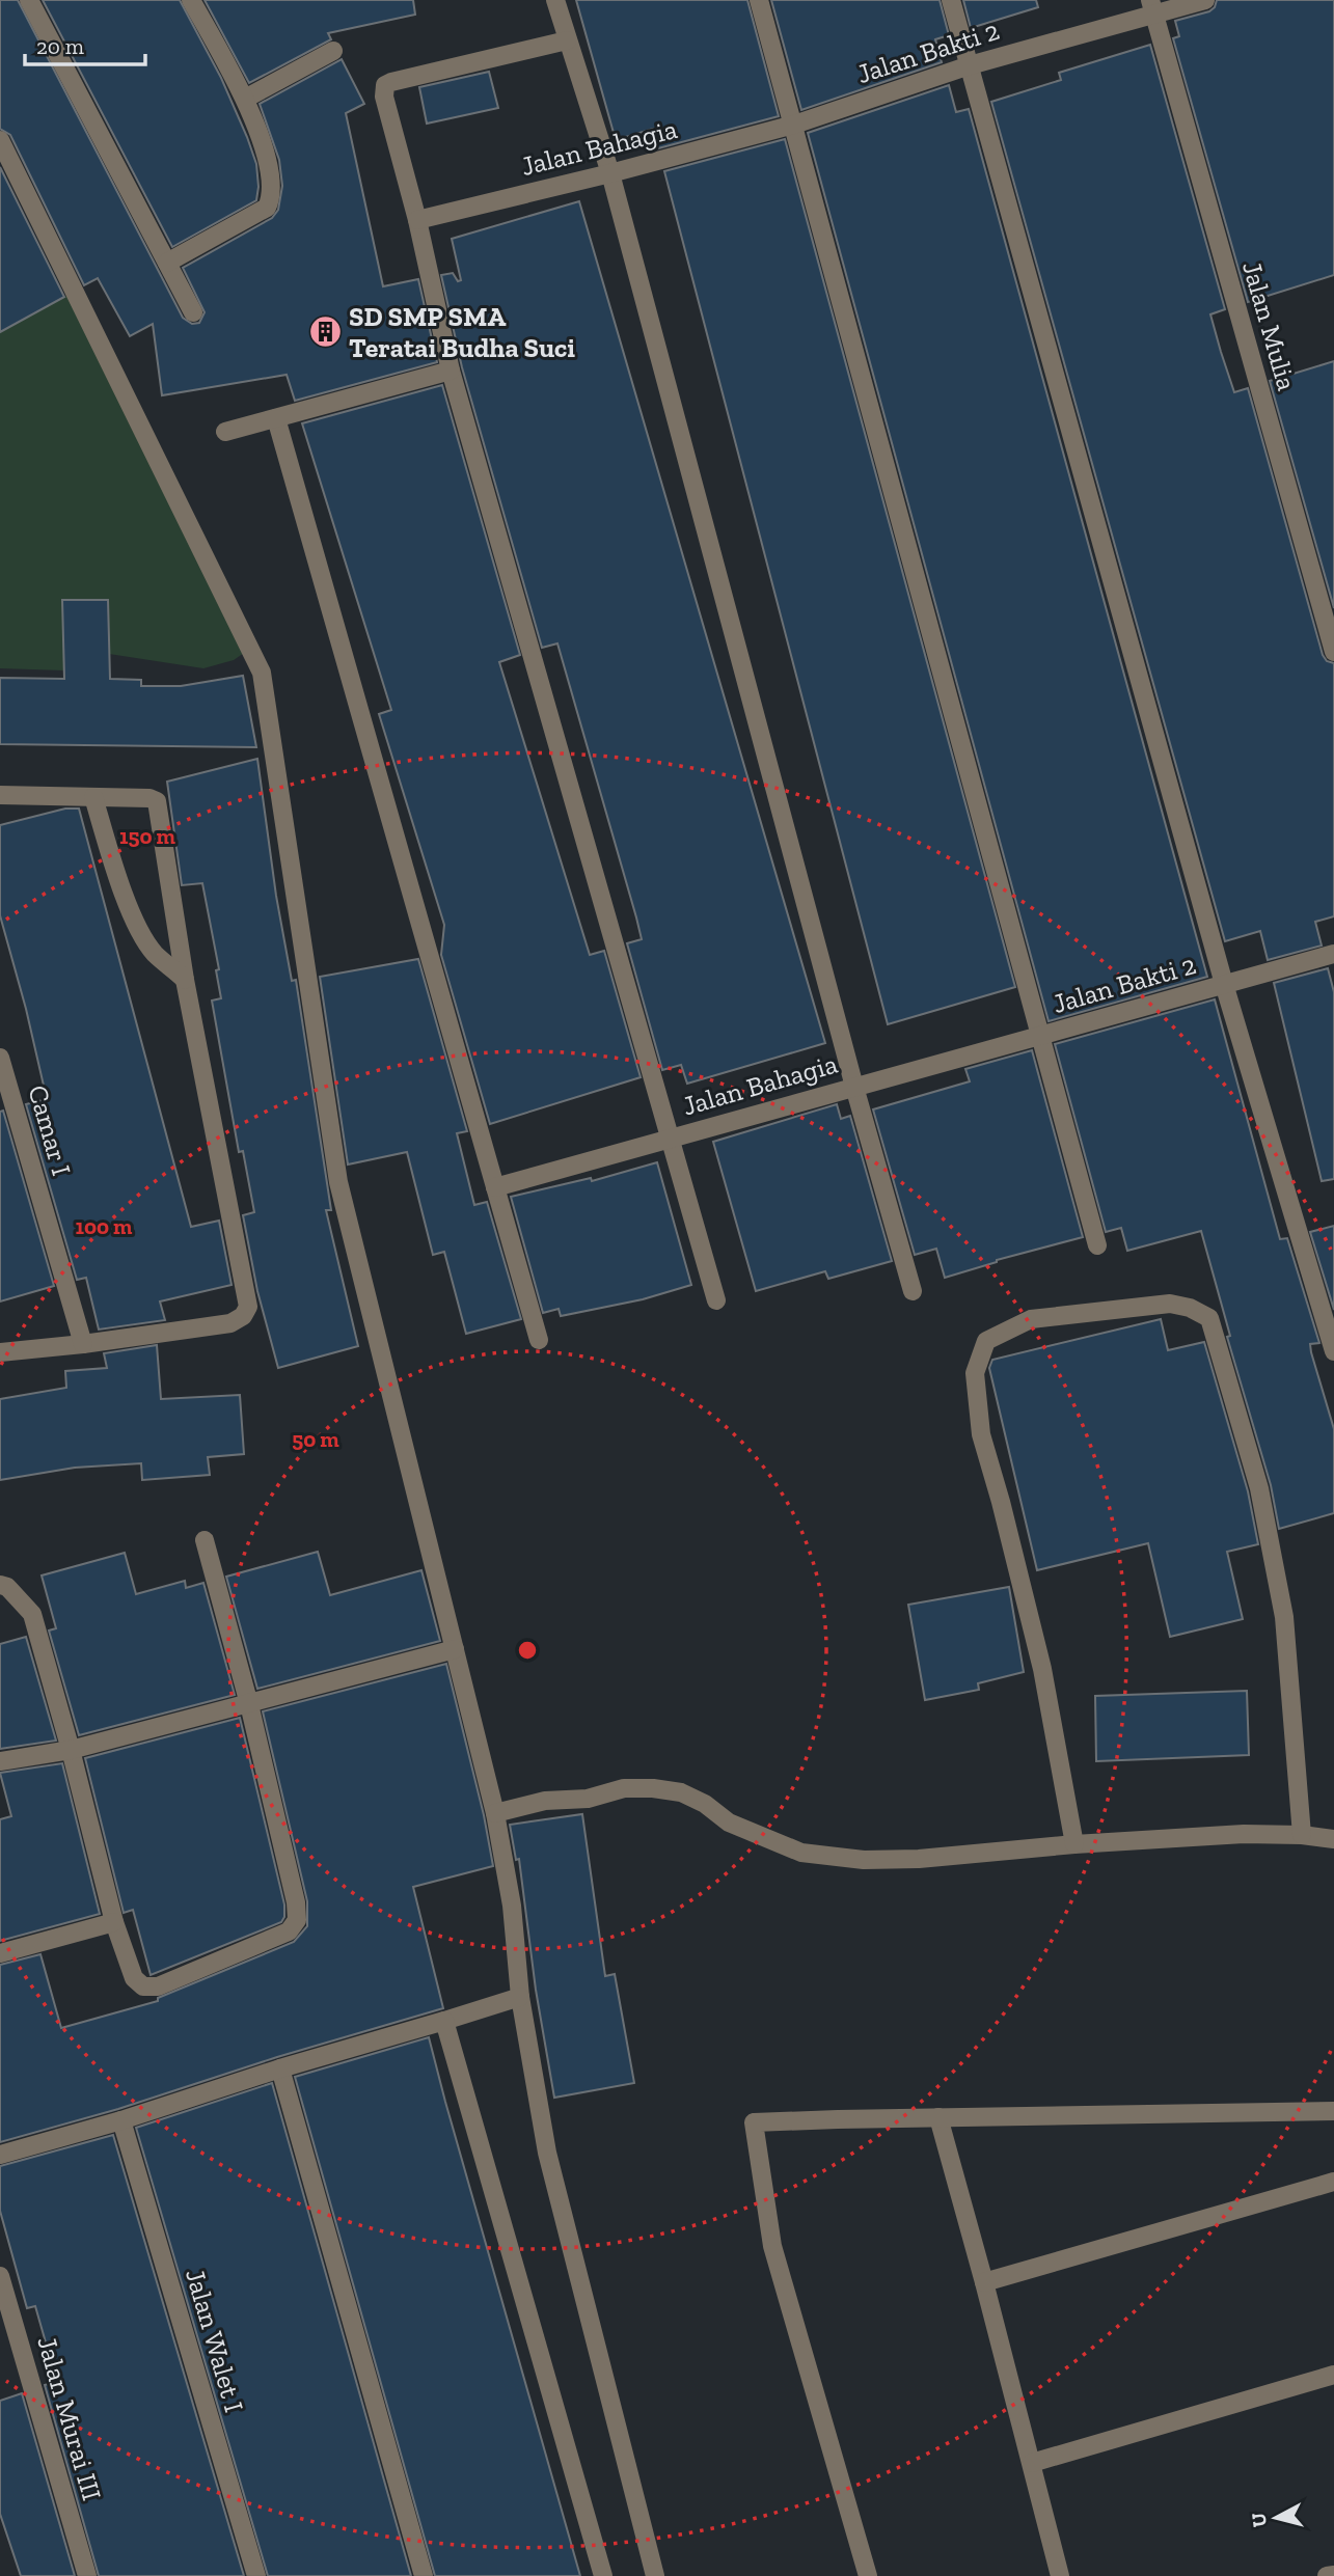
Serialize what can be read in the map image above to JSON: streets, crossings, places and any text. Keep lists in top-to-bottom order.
{
  "streets": {
    "street": [
      "Jalan Bakti 2",
      "Jalan Bahagia",
      "Jalan Mulia",
      "Camar I",
      "Jalan Walet I",
      "Jalan Murai III"
    ]
  },
  "crossings": [
    ["Jalan Bakti 2", "Jalan Bahagia"],
    ["Jalan Bakti 2", "Jalan Mulia"]
  ],
  "places": {
    "building": ["SD SMP SMA Teratai Budha Suci"]
  },
  "scale_bar": "20 m",
  "north": "left",
  "rings": ["150 m", "100 m", "50 m"]
}
